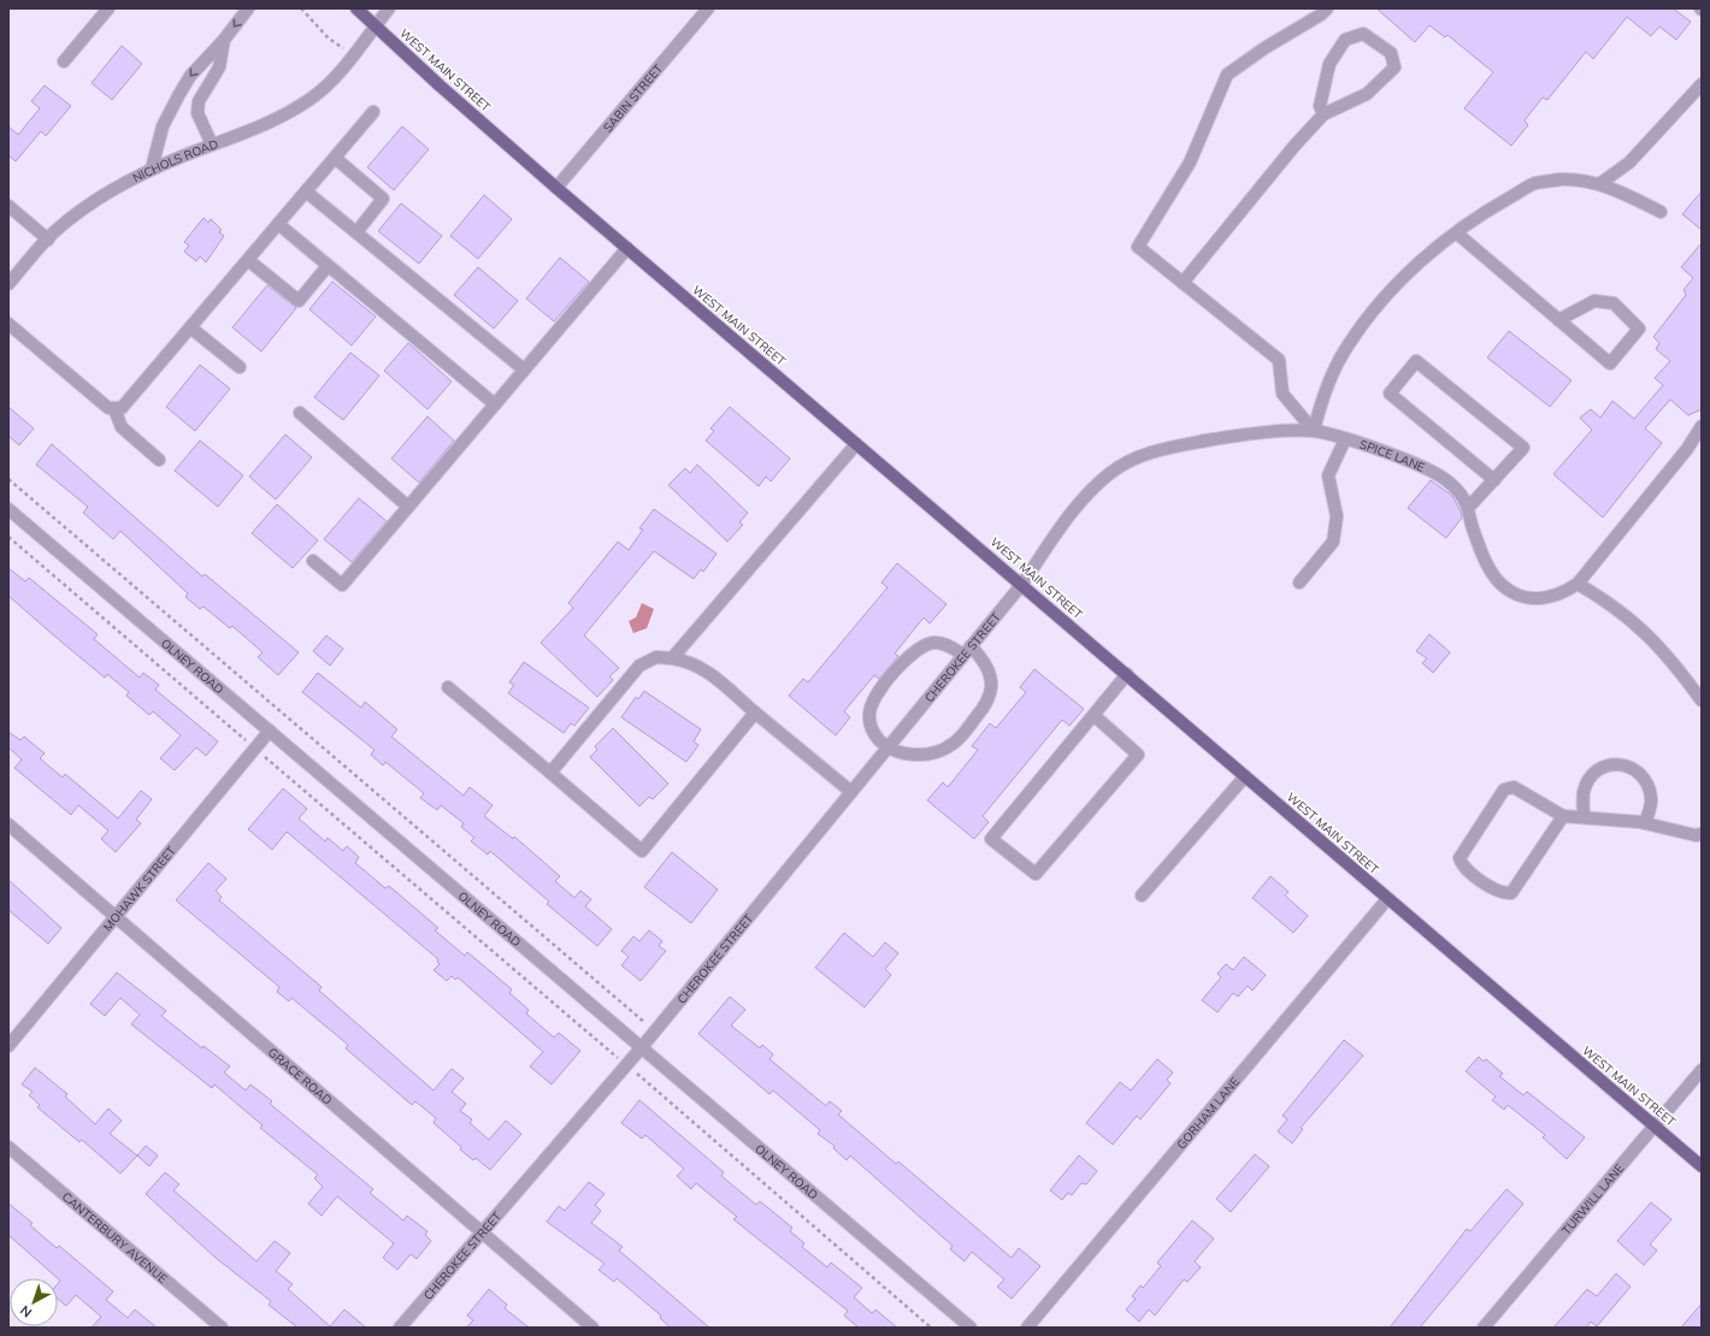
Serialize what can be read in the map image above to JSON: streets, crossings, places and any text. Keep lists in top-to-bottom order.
{
  "streets": {
    "main road": ["WEST MAIN STREET"],
    "street": [
      "SABIN STREET",
      "NICHOLS ROAD",
      "SPICE LANE",
      "CHEROKEE STREET",
      "OLNEY ROAD",
      "MOHAWK STREET",
      "GRACE ROAD",
      "GORHAM LANE",
      "TURWILL LANE",
      "CANTERBURY AVENUE"
    ]
  },
  "crossings": [
    ["WEST MAIN STREET", "SABIN STREET"],
    ["WEST MAIN STREET", "NICHOLS ROAD"],
    ["WEST MAIN STREET", "SPICE LANE"],
    ["WEST MAIN STREET", "CHEROKEE STREET"],
    ["WEST MAIN STREET", "GORHAM LANE"],
    ["WEST MAIN STREET", "TURWILL LANE"],
    ["SPICE LANE", "CHEROKEE STREET"],
    ["CHEROKEE STREET", "OLNEY ROAD"],
    ["CHEROKEE STREET", "GRACE ROAD"],
    ["OLNEY ROAD", "MOHAWK STREET"],
    ["MOHAWK STREET", "GRACE ROAD"]
  ],
  "north": "bottom left"
}
